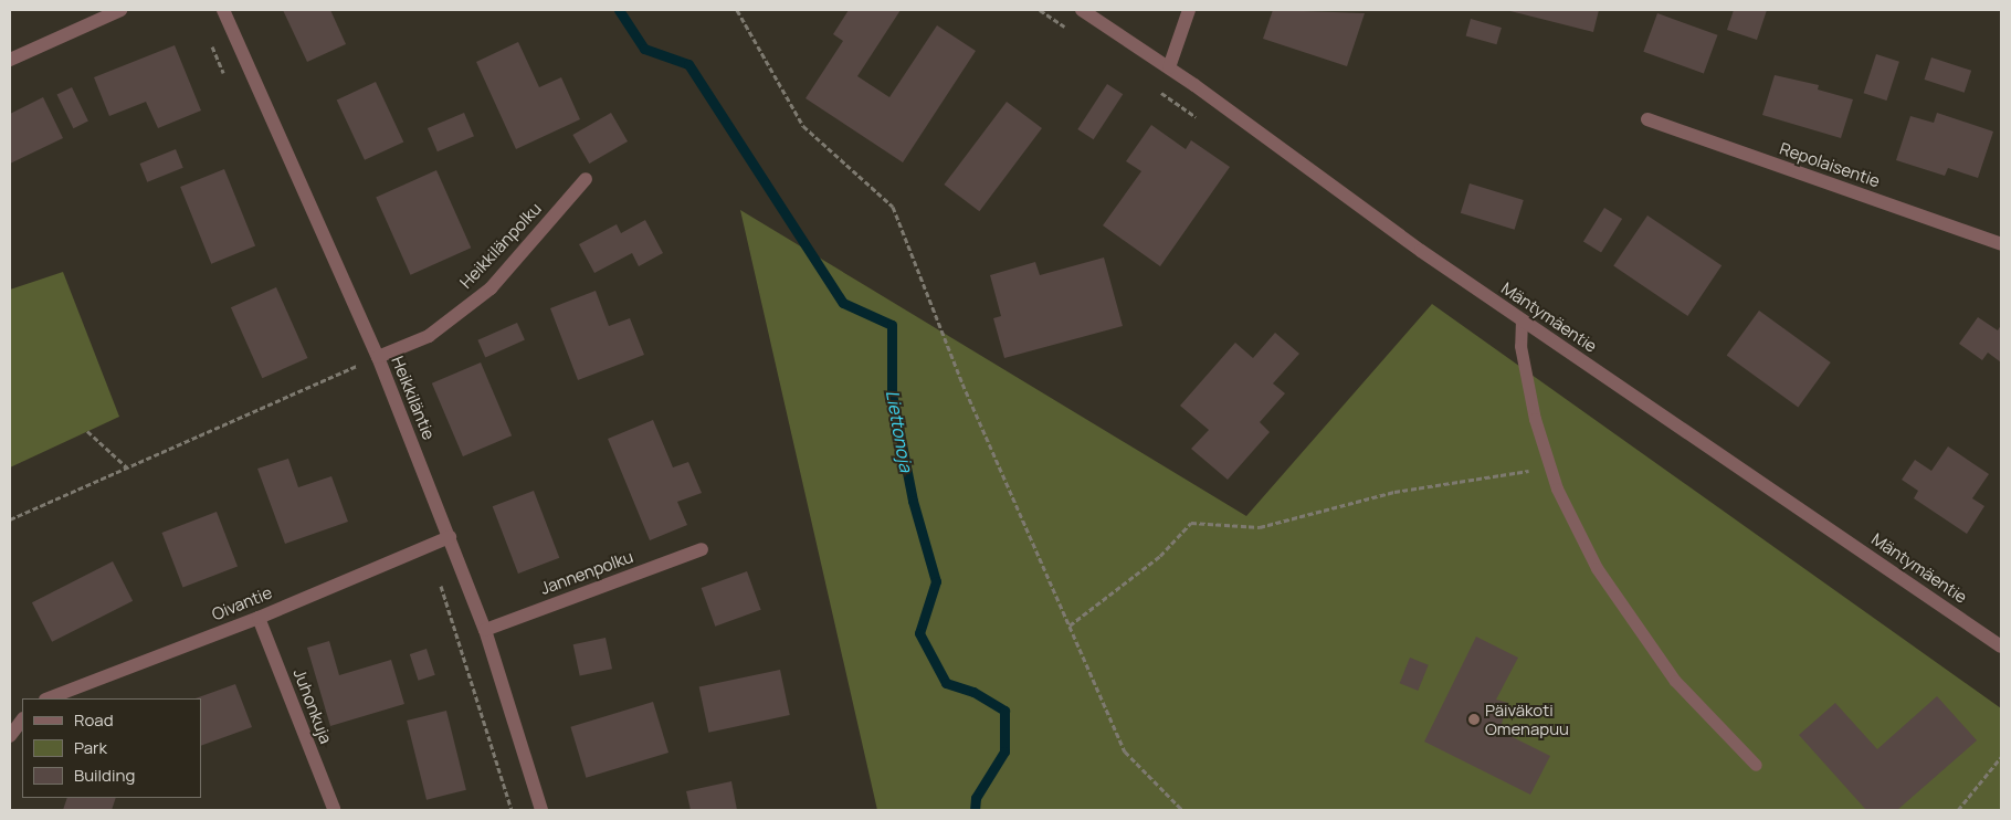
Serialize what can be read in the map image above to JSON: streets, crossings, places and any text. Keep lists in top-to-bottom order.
{
  "streets": {
    "street": [
      "Repolaisentie",
      "Heikkilänpolku",
      "Mäntymäentie",
      "Heikkiläntie",
      "Jannenpolku",
      "Oivantie",
      "Juhonkuja"
    ]
  },
  "crossings": [
    ["Heikkilänpolku", "Heikkiläntie"],
    ["Heikkiläntie", "Jannenpolku"],
    ["Heikkiläntie", "Oivantie"],
    ["Oivantie", "Juhonkuja"]
  ],
  "water": ["Liettonoja"],
  "places": ["Päiväkoti Omenapuu"],
  "legend": ["Road", "Park", "Building"]
}
